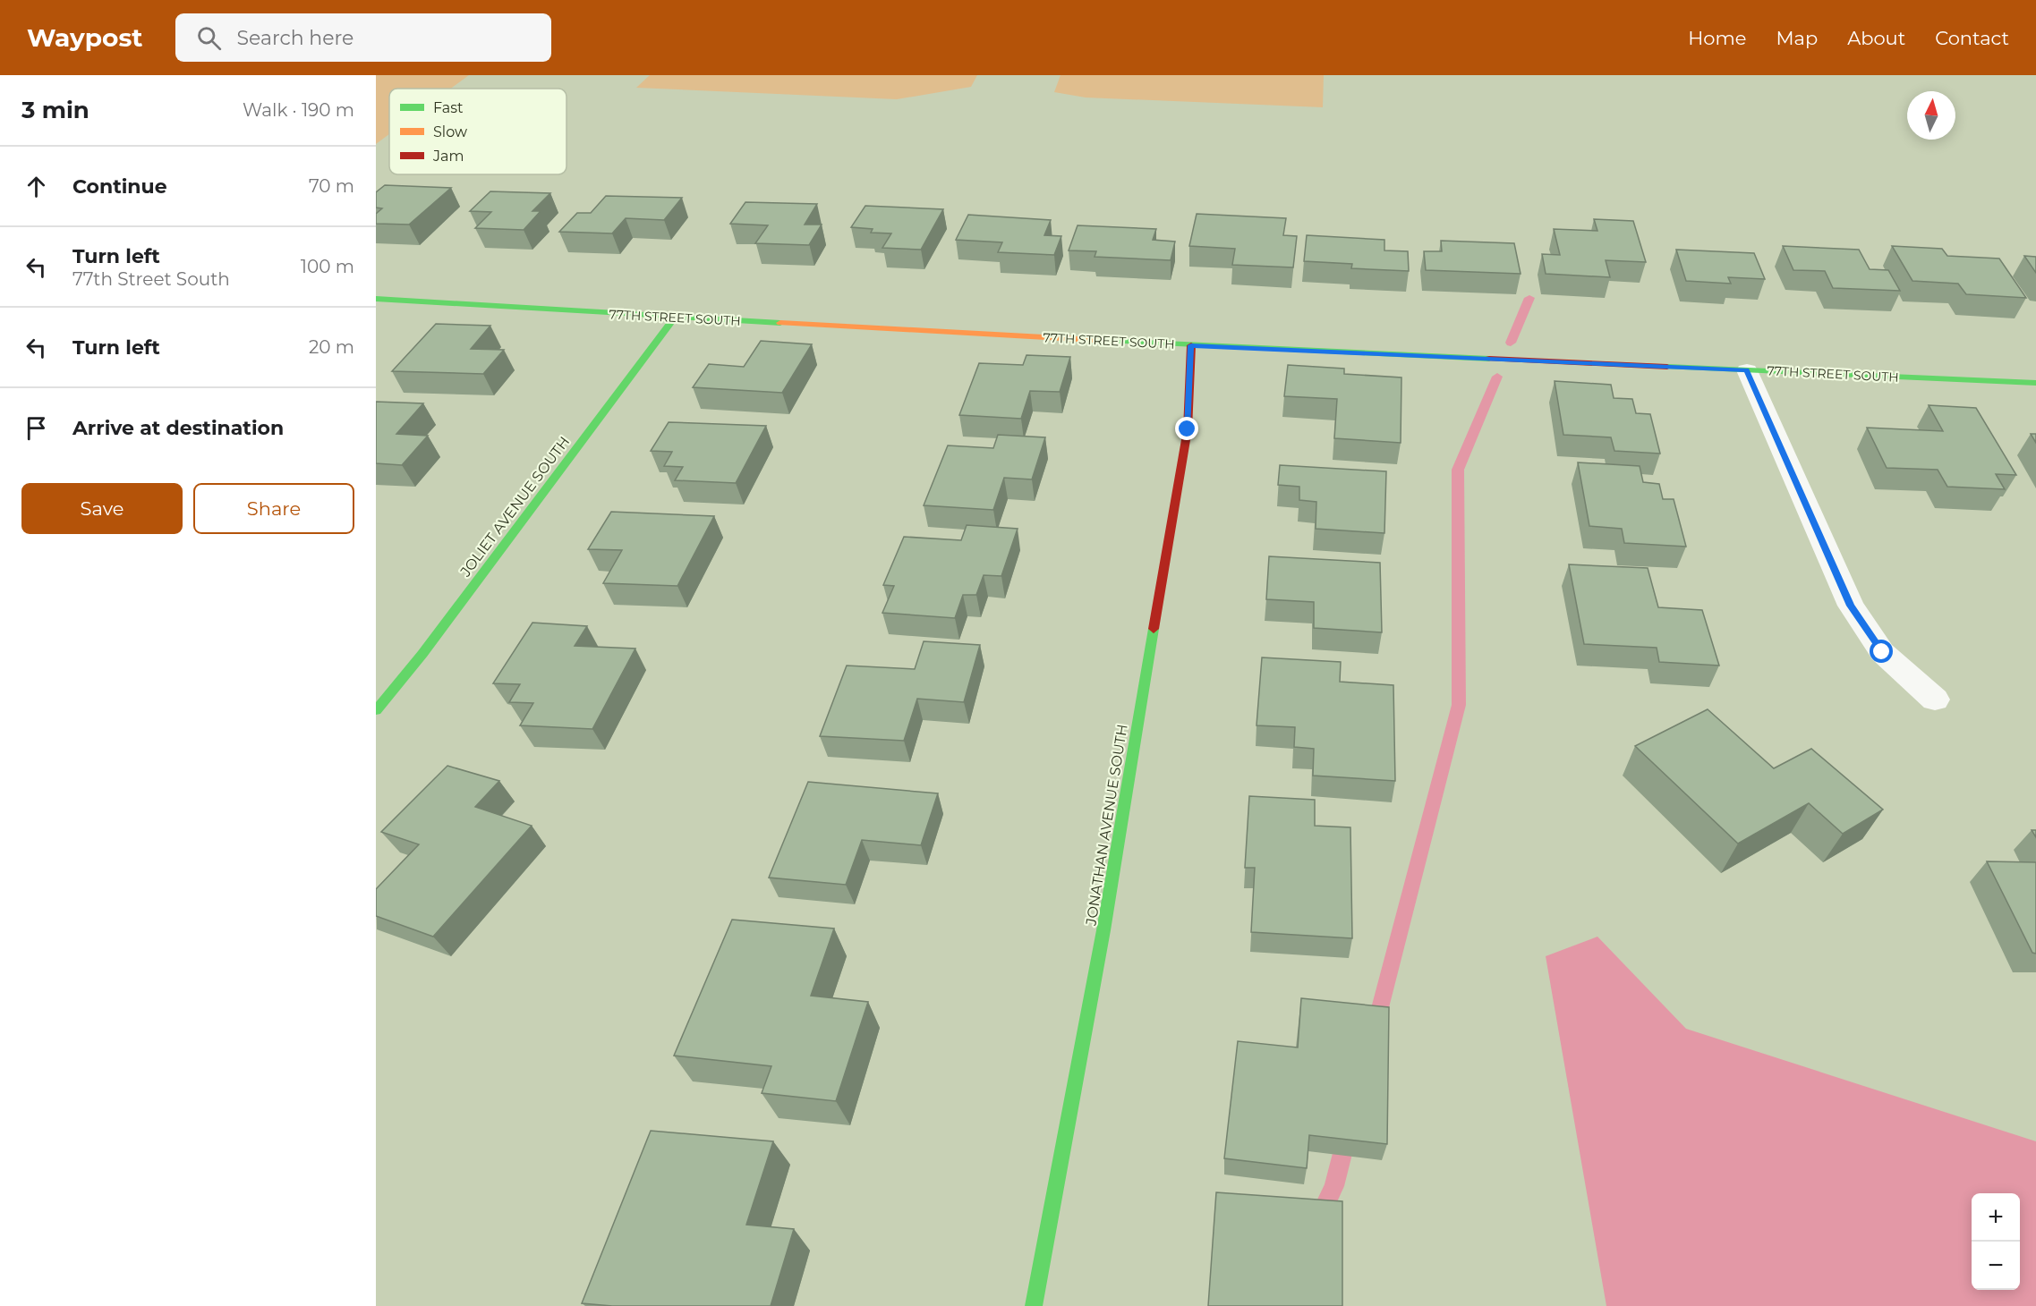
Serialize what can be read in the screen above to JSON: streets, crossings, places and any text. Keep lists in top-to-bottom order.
{
  "streets": {
    "street": ["77TH STREET SOUTH", "JOLIET AVENUE SOUTH", "JONATHAN AVENUE SOUTH"]
  },
  "crossings": [
    ["77TH STREET SOUTH", "JOLIET AVENUE SOUTH"],
    ["77TH STREET SOUTH", "JONATHAN AVENUE SOUTH"]
  ],
  "legend": ["Fast", "Slow", "Jam"],
  "north": "top",
  "page": {
    "header": "Waypost",
    "search": "Search here",
    "nav": [
      "Home",
      "Map",
      "About",
      "Contact"
    ],
    "heading": ["3 min", "Walk · 190 m"],
    "list": [
      ["Continue", "70 m"],
      ["Turn left", "77th Street South", "100 m"],
      ["Turn left", "20 m"],
      "Arrive at destination"
    ],
    "buttons": ["Save", "Share"],
    "map_buttons": ["+", "−"]
  }
}
